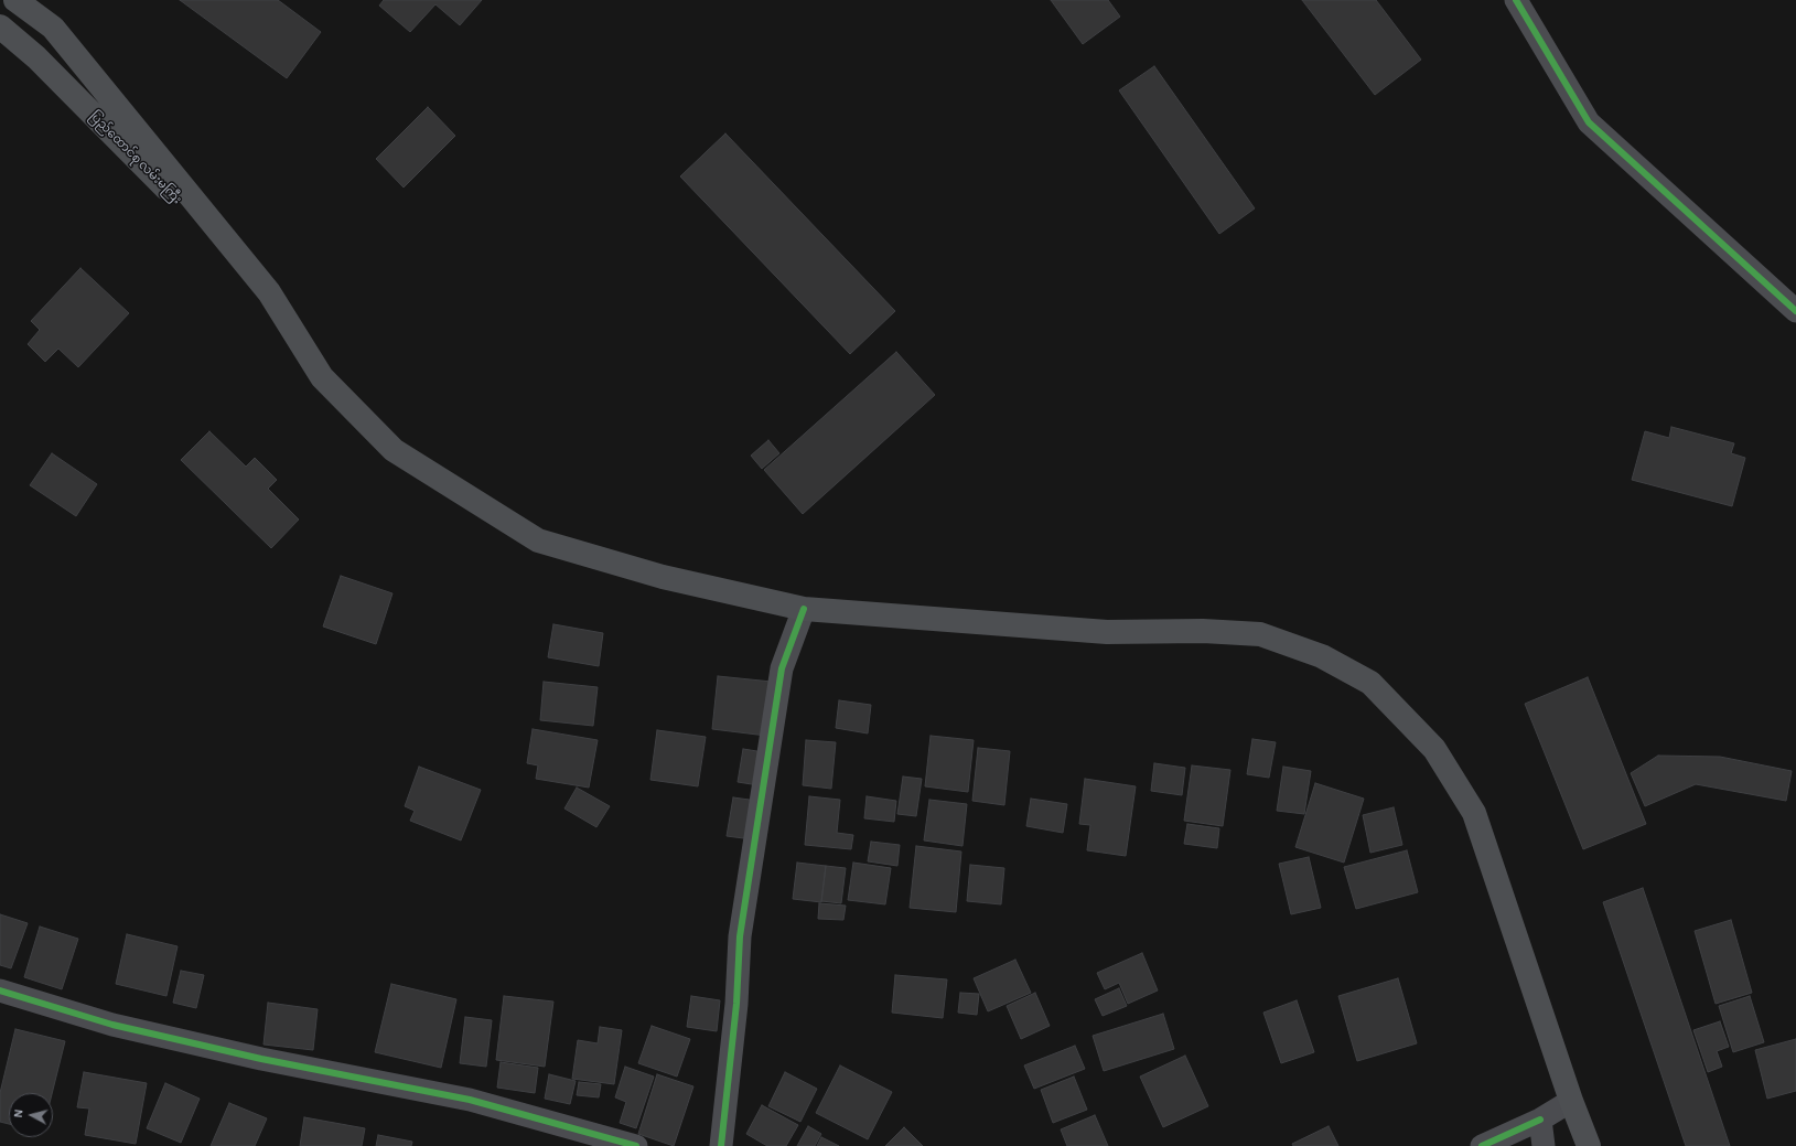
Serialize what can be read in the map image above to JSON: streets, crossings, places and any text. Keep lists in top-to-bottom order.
{
  "streets": {
    "main road": ["ပြည်ထောင်စု လမ်းမကြီး"]
  },
  "north": "left"
}
